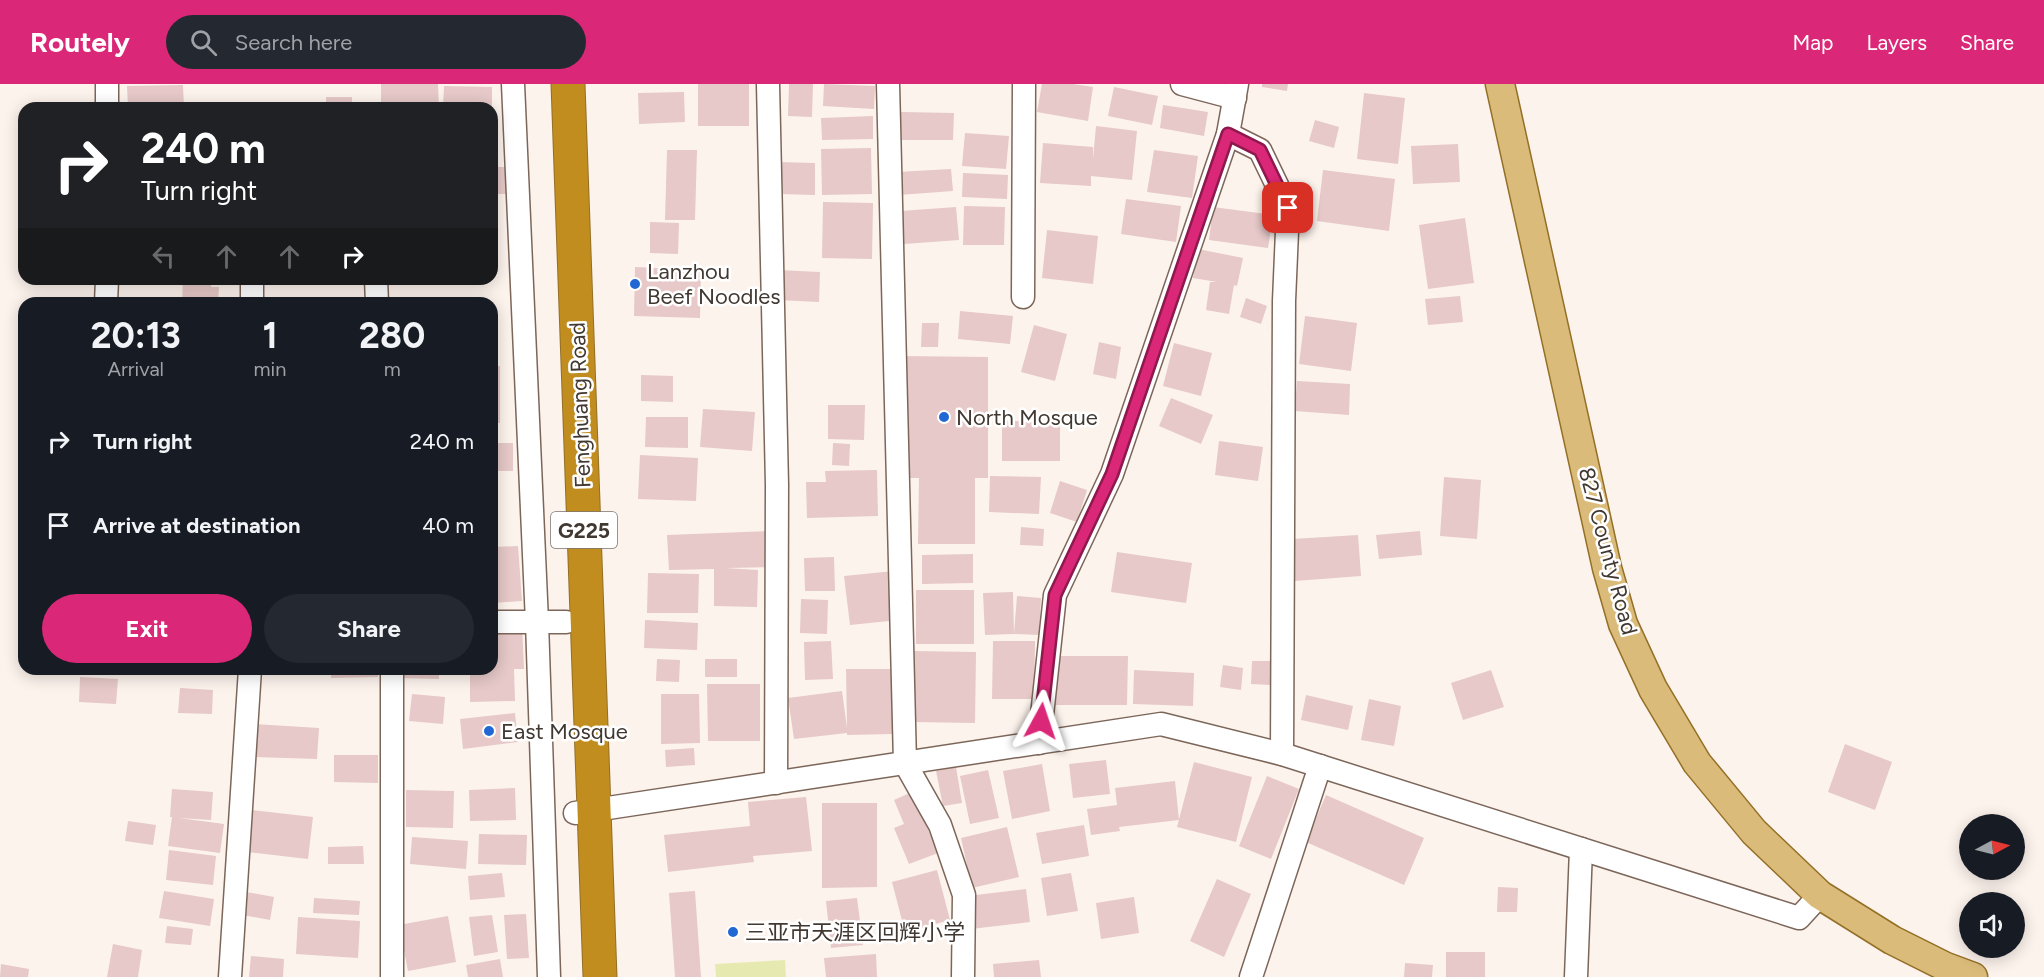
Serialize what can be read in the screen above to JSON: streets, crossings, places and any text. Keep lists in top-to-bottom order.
{
  "streets": {
    "highway": ["Fenghuang Road", "G225"],
    "main road": ["827 County Road"]
  },
  "places": [
    "Lanzhou Beef Noodles",
    "North Mosque",
    "East Mosque",
    "三亚市天涯区回辉小学"
  ],
  "north": "right",
  "page": {
    "header": "Routely",
    "search": "Search here",
    "nav": ["Map", "Layers", "Share"],
    "turn": ["240 m", "Turn right"],
    "eta": [
      "20:13",
      "Arrival",
      "1",
      "min",
      "280",
      "m"
    ],
    "list": [
      {
        "name": "Turn right",
        "value": "240 m"
      },
      {
        "name": "Arrive at destination",
        "value": "40 m"
      }
    ],
    "buttons": ["Exit", "Share"]
  }
}
